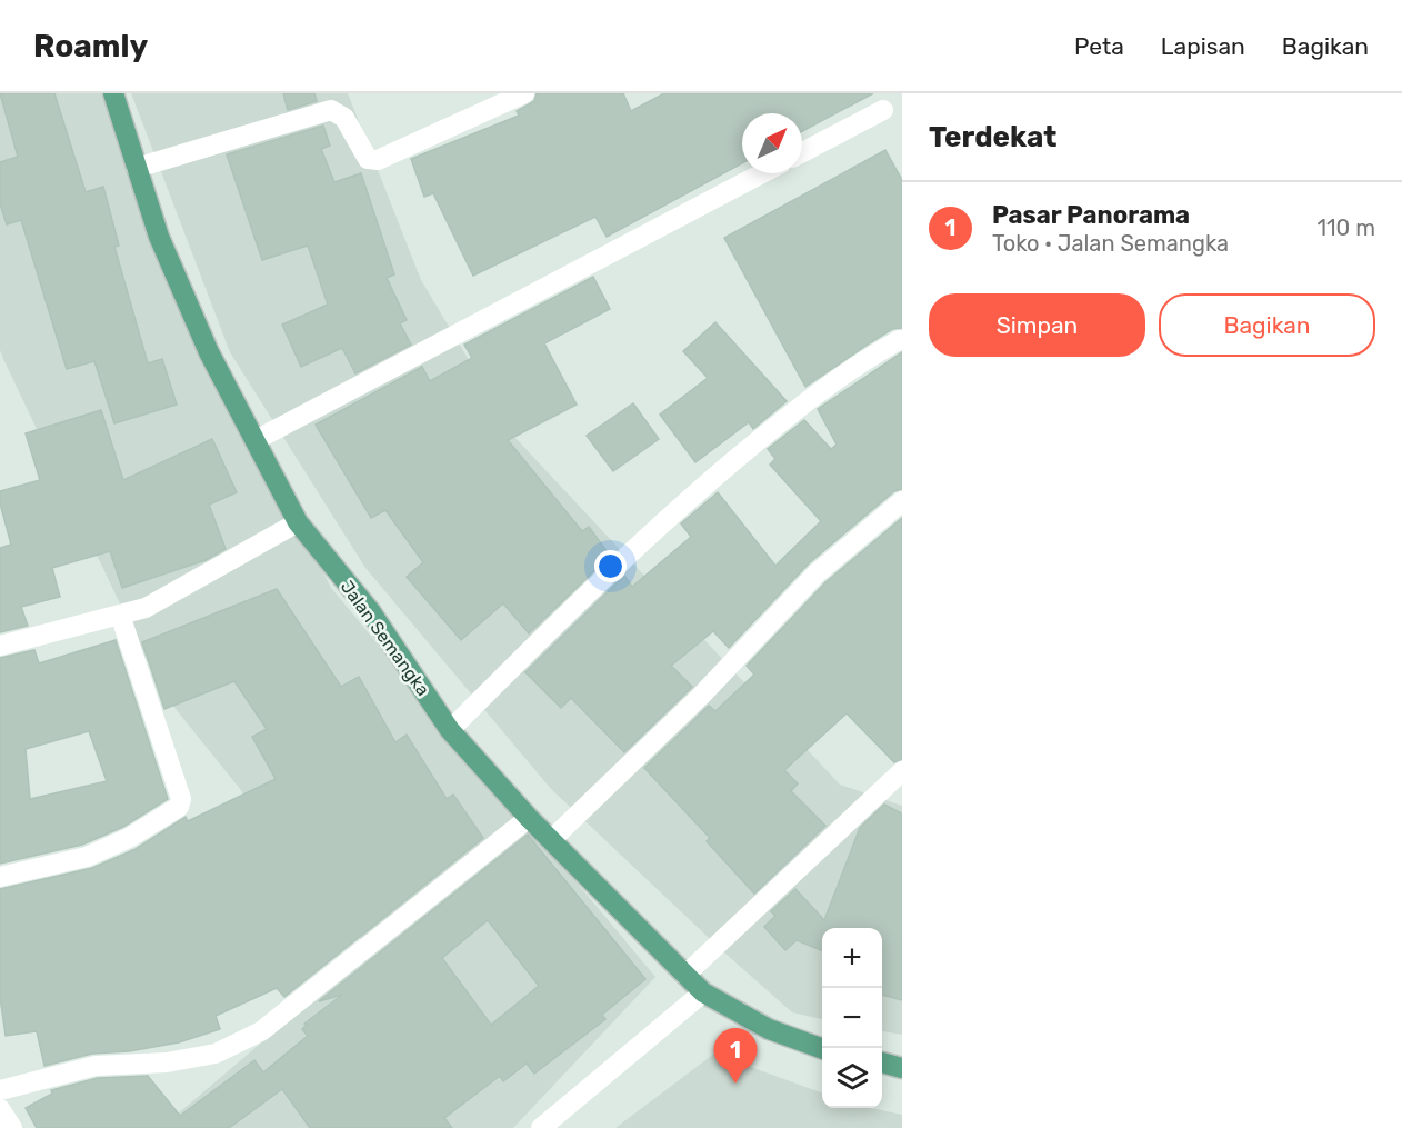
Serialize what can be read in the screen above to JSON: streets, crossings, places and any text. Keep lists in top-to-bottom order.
{
  "streets": {
    "main road": ["Jalan Semangka"]
  },
  "north": "top right",
  "page": {
    "header": "Roamly",
    "nav": ["Peta", "Lapisan", "Bagikan"],
    "heading": "Terdekat",
    "list": [
      {
        "mark": "1",
        "name": "Pasar Panorama",
        "note": "Toko · Jalan Semangka",
        "value": "110 m"
      }
    ],
    "buttons": ["Simpan", "Bagikan"],
    "map_buttons": ["+", "−"],
    "pins": "1"
  }
}
